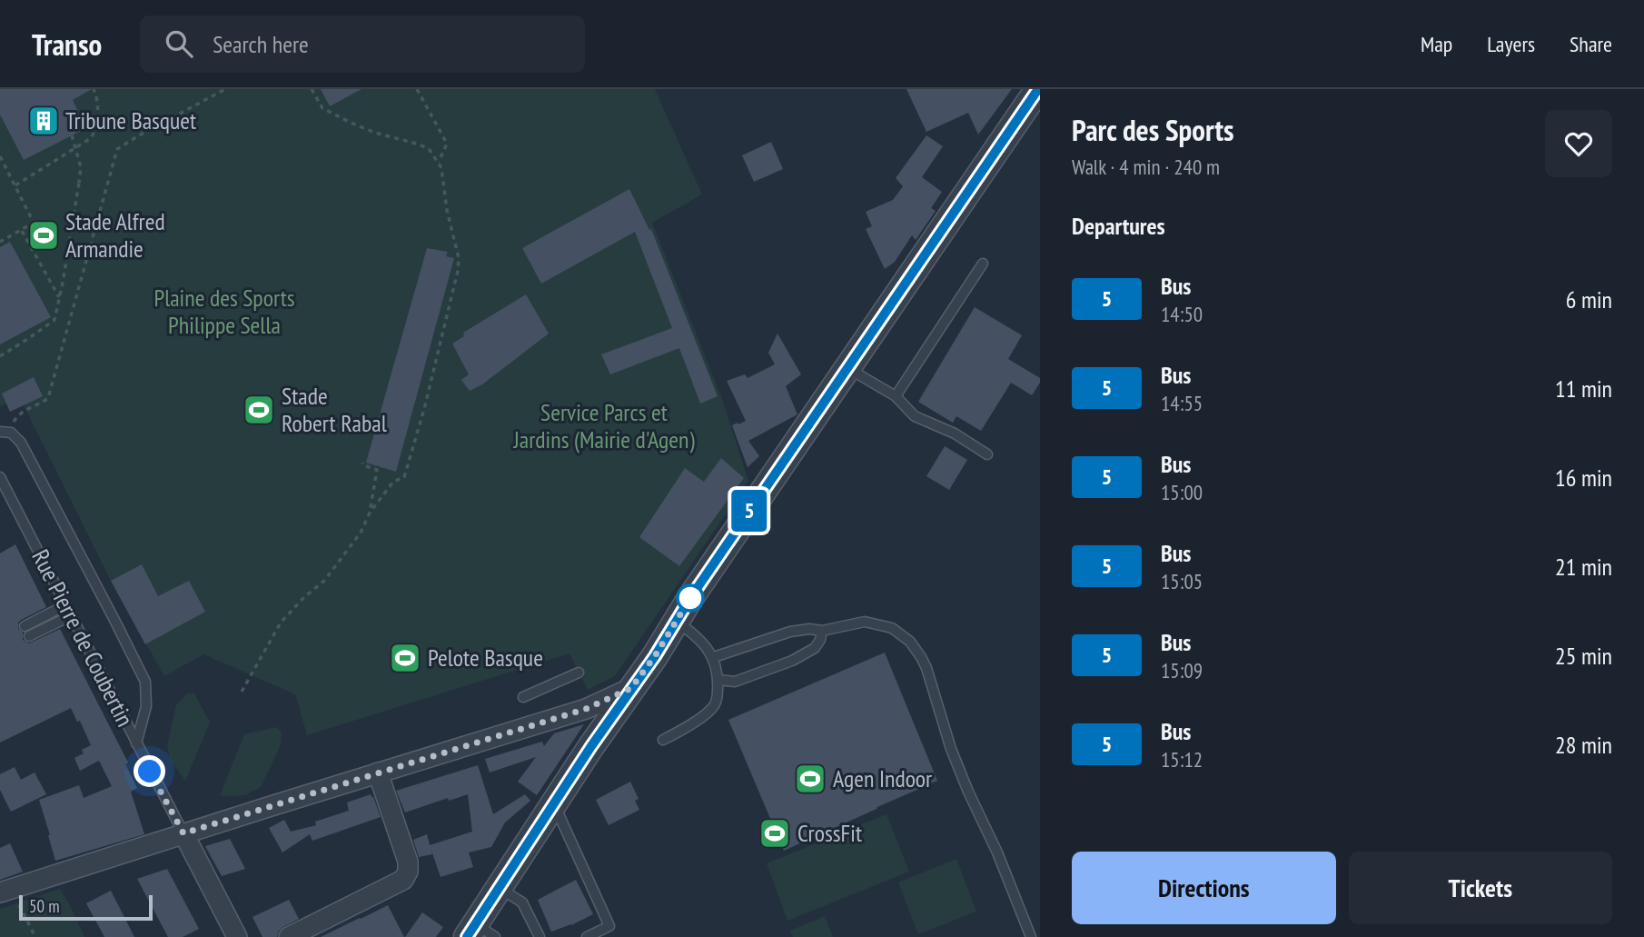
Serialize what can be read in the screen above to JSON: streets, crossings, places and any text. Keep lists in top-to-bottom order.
{
  "streets": {
    "lane": ["Rue Pierre de Coubertin"]
  },
  "parks": ["Plaine des Sports Philippe Sella", "Service Parcs et Jardins (Mairie d'Agen)"],
  "places": {
    "building": ["Tribune Basquet"],
    "sports": [
      "Stade Alfred Armandie",
      "Stade Robert Rabal",
      "Pelote Basque",
      "Agen Indoor",
      "CrossFit"
    ]
  },
  "lines": ["bus line 5"],
  "scale_bar": "50 m",
  "page": {
    "header": "Transo",
    "search": "Search here",
    "nav": ["Map", "Layers", "Share"],
    "on_map": "5",
    "heading": [
      ["Parc des Sports", "Walk · 4 min · 240 m"],
      "Departures"
    ],
    "list": [
      {
        "mark": "5",
        "name": "Bus",
        "note": "14:50",
        "value": "6 min"
      },
      {
        "mark": "5",
        "name": "Bus",
        "note": "14:55",
        "value": "11 min"
      },
      {
        "mark": "5",
        "name": "Bus",
        "note": "15:00",
        "value": "16 min"
      },
      {
        "mark": "5",
        "name": "Bus",
        "note": "15:05",
        "value": "21 min"
      },
      {
        "mark": "5",
        "name": "Bus",
        "note": "15:09",
        "value": "25 min"
      },
      {
        "mark": "5",
        "name": "Bus",
        "note": "15:12",
        "value": "28 min"
      }
    ],
    "buttons": ["Directions", "Tickets"],
    "scale": "50 m"
  }
}
